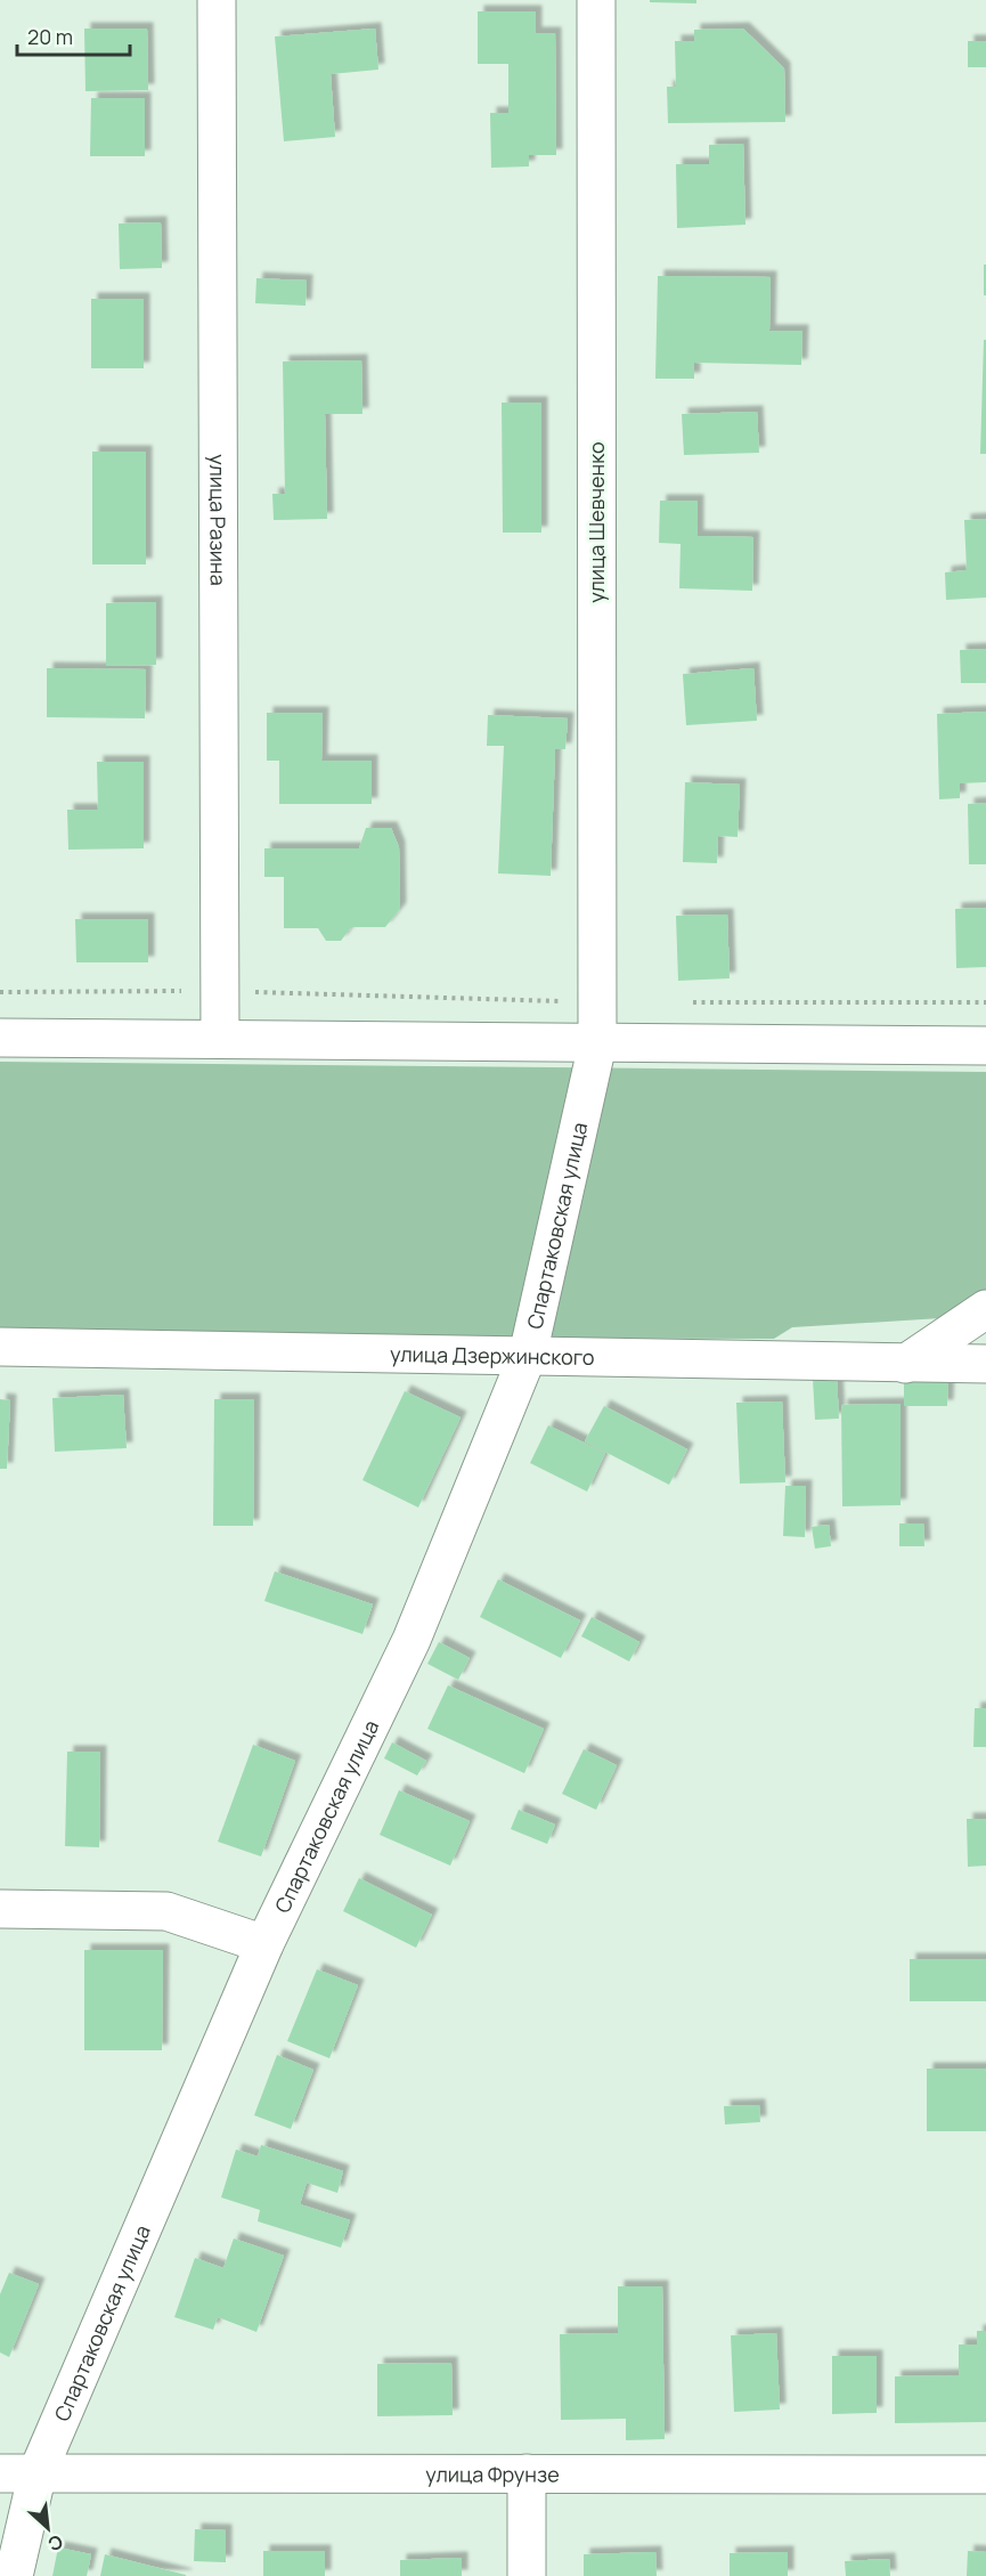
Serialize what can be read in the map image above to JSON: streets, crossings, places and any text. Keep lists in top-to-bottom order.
{
  "streets": {
    "street": [
      "улица Разина",
      "улица Шевченко",
      "Спартаковская улица",
      "улица Дзержинского",
      "улица Фрунзе"
    ]
  },
  "crossings": [
    ["улица Шевченко", "Спартаковская улица"],
    ["Спартаковская улица", "улица Дзержинского"],
    ["Спартаковская улица", "улица Фрунзе"]
  ],
  "scale_bar": "20 m",
  "north": "bottom right"
}
